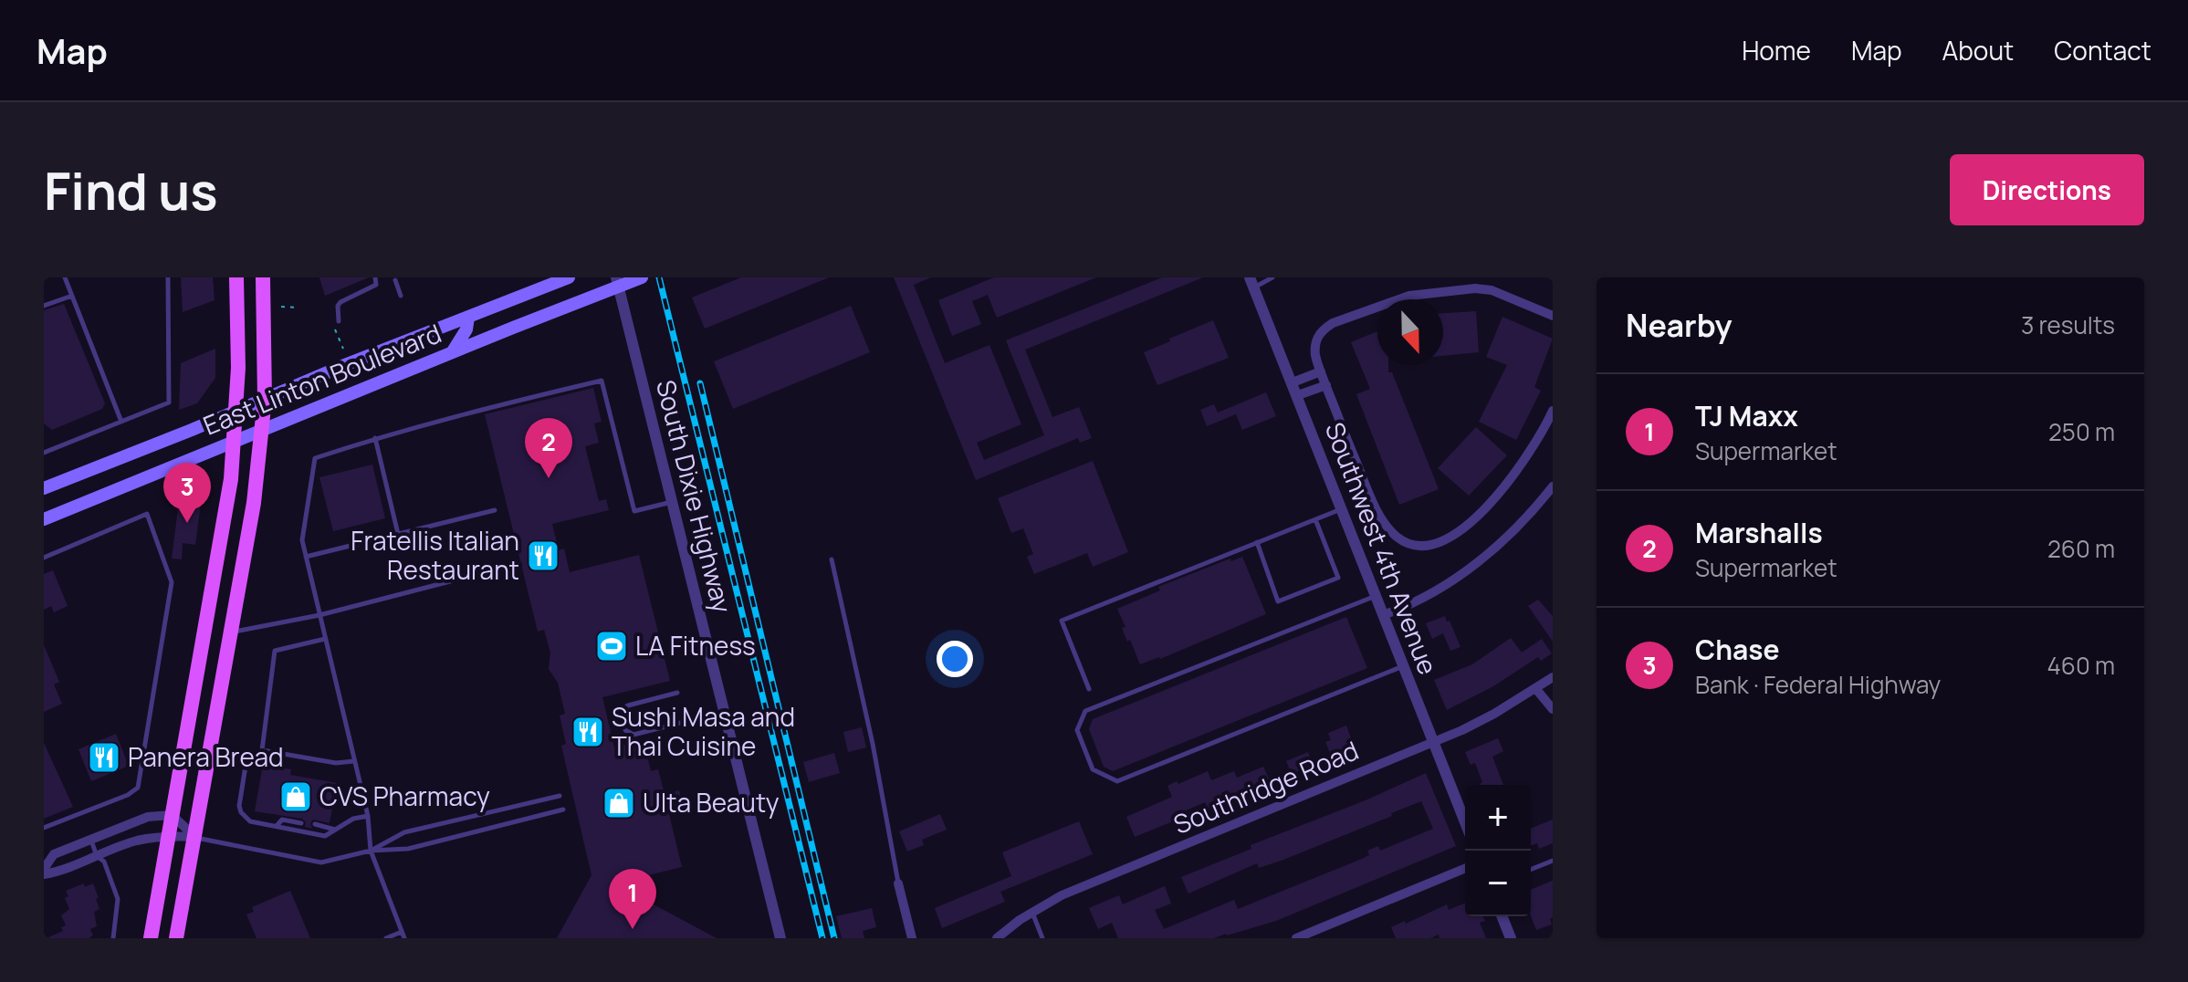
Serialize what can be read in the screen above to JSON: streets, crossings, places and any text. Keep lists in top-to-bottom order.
{
  "streets": {
    "main road": ["East Linton Boulevard"],
    "street": ["South Dixie Highway", "Southwest 4th Avenue", "Southridge Road"]
  },
  "crossings": [
    ["East Linton Boulevard", "South Dixie Highway"],
    ["Southwest 4th Avenue", "Southridge Road"]
  ],
  "places": {
    "restaurant": ["Fratellis Italian Restaurant", "Sushi Masa and Thai Cuisine", "Panera Bread"],
    "sports": ["LA Fitness"],
    "shop": ["CVS Pharmacy", "Ulta Beauty"]
  },
  "north": "bottom",
  "page": {
    "header": "Map",
    "nav": [
      "Home",
      "Map",
      "About",
      "Contact"
    ],
    "buttons": "Directions",
    "title": "Find us",
    "heading": ["Nearby", "3 results"],
    "list": [
      {
        "mark": "1",
        "name": "TJ Maxx",
        "note": "Supermarket",
        "value": "250 m"
      },
      {
        "mark": "2",
        "name": "Marshalls",
        "note": "Supermarket",
        "value": "260 m"
      },
      {
        "mark": "3",
        "name": "Chase",
        "note": "Bank · Federal Highway",
        "value": "460 m"
      }
    ],
    "pins": ["2", "3", "1"],
    "map_buttons": ["+", "−"]
  }
}
